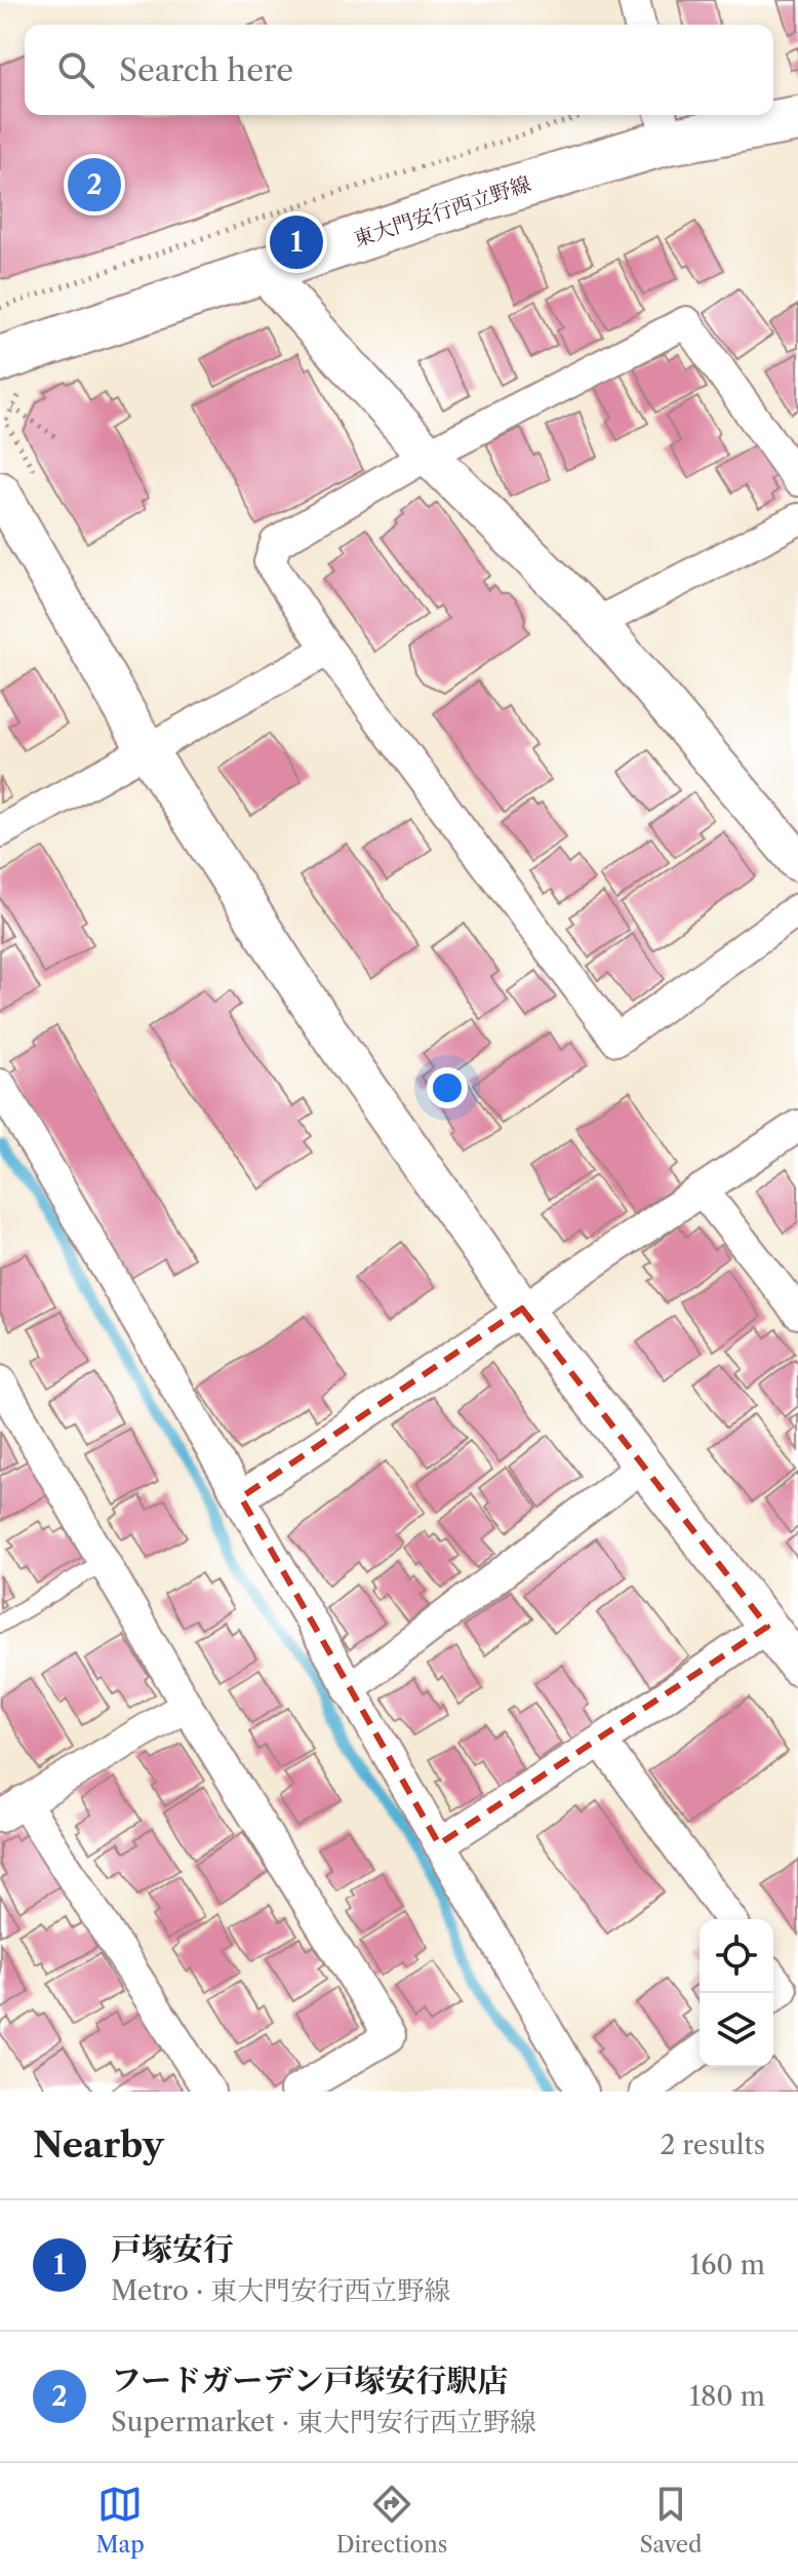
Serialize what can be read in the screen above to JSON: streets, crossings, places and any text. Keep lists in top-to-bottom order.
{
  "streets": {
    "main road": ["東大門安行西立野線"]
  },
  "page": {
    "search": "Search here",
    "pins": ["2", "1"],
    "heading": ["Nearby", "2 results"],
    "list": [
      {
        "mark": "1",
        "name": "戸塚安行",
        "note": "Metro · 東大門安行西立野線",
        "value": "160 m"
      },
      {
        "mark": "2",
        "name": "フードガーデン戸塚安行駅店",
        "note": "Supermarket · 東大門安行西立野線",
        "value": "180 m"
      }
    ],
    "nav": ["Map", "Directions", "Saved"]
  }
}
